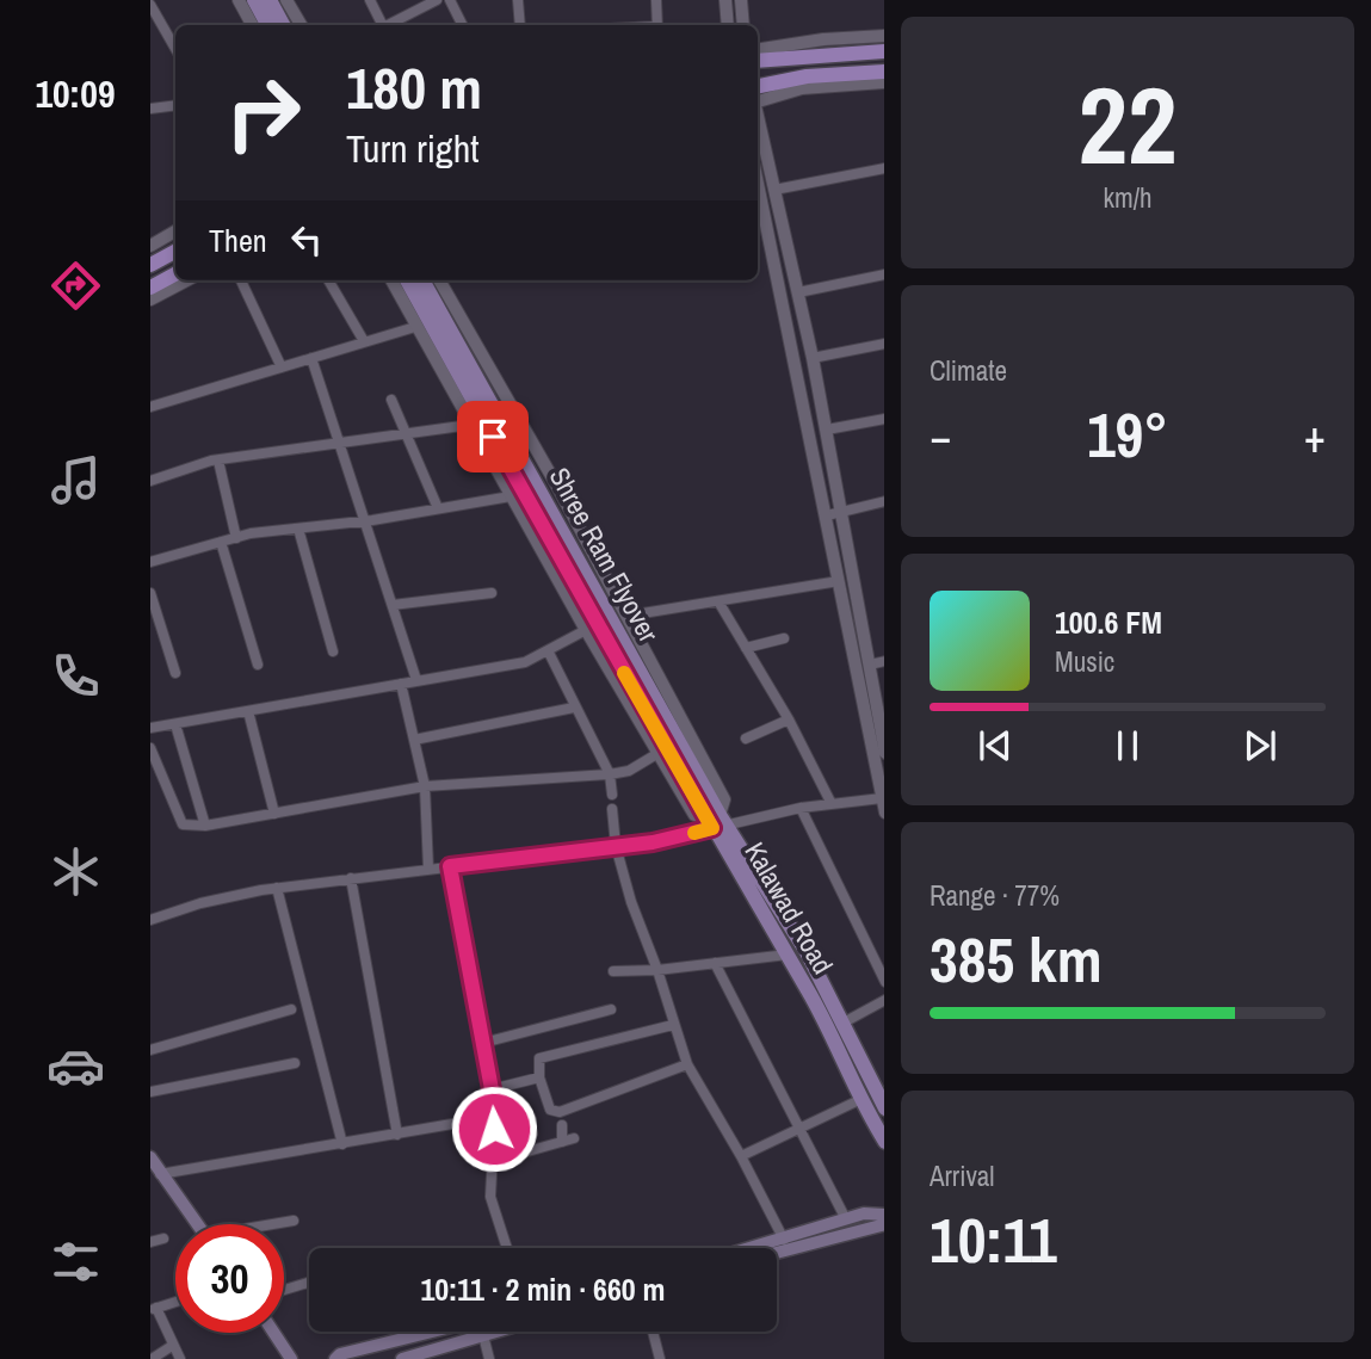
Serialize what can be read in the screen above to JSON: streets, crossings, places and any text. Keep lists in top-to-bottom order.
{
  "streets": {
    "main road": ["Shree Ram Flyover", "Kalawad Road"]
  },
  "crossings": [
    ["Shree Ram Flyover", "Kalawad Road"]
  ],
  "page": {
    "tabs": "10:09",
    "tile": [
      ["22", "km/h"],
      "Climate",
      ["Range · 77%", "385 km"],
      ["Arrival", "10:11"]
    ],
    "turn": ["180 m", "Turn right"],
    "then": "Then",
    "heat": ["−", "19°", "+"],
    "song": ["100.6 FM", "Music"],
    "limit": "30",
    "trip": "10:11 · 2 min · 660 m"
  }
}
